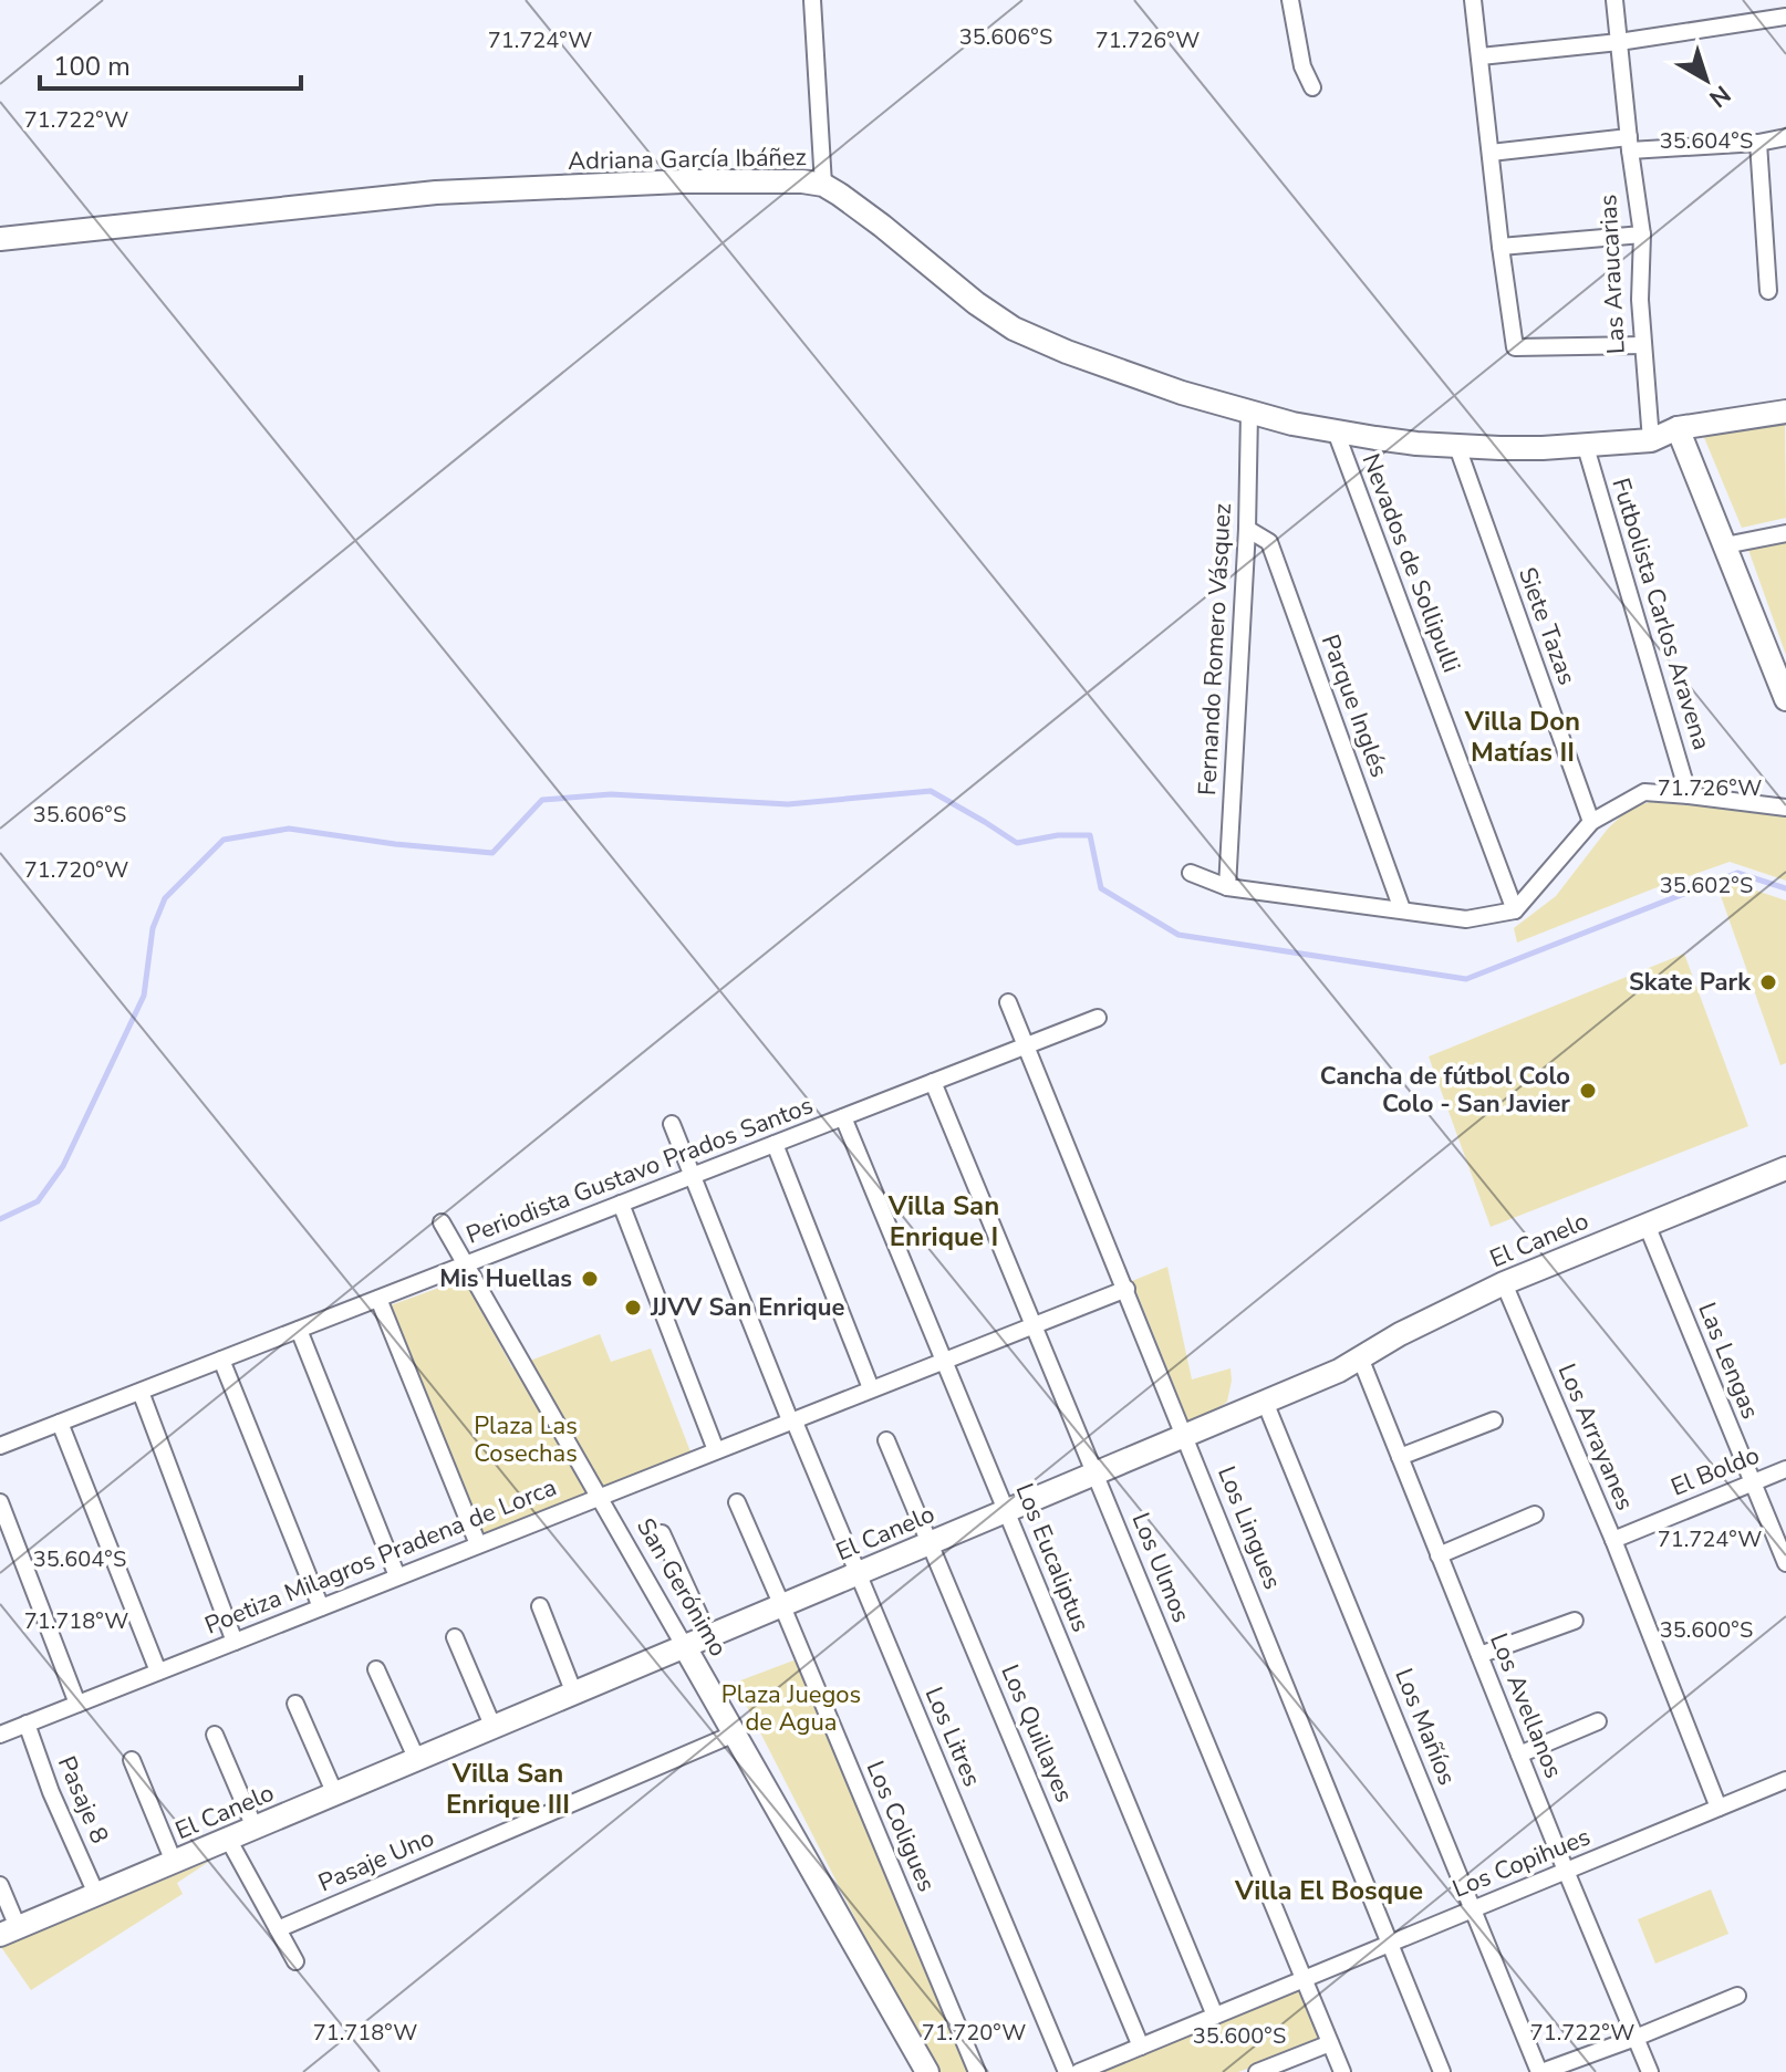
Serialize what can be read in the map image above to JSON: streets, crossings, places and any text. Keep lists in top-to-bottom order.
{
  "streets": {
    "street": [
      "Adriana García Ibáñez",
      "Las Araucarias",
      "Nevados de Sollipulli",
      "Futbolista Carlos Aravena",
      "Siete Tazas",
      "Fernando Romero Vásquez",
      "Parque Inglés",
      "Periodista Gustavo Prados Santos",
      "El Canelo",
      "Las Lengas",
      "Los Arrayanes",
      "El Boldo",
      "Los Lingues",
      "Poetiza Milagros Pradena de Lorca",
      "Los Eucaliptus",
      "Los Ulmos",
      "San Gerónimo",
      "Los Avellanos",
      "Los Mañíos",
      "Los Quillayes",
      "Los Litres",
      "Pasaje 8",
      "Los Coligues",
      "Pasaje Uno",
      "Los Copihues"
    ]
  },
  "crossings": [
    ["Adriana García Ibáñez", "Las Araucarias"],
    ["Adriana García Ibáñez", "Nevados de Sollipulli"],
    ["Adriana García Ibáñez", "Futbolista Carlos Aravena"],
    ["Adriana García Ibáñez", "Siete Tazas"],
    ["Adriana García Ibáñez", "Fernando Romero Vásquez"],
    ["Fernando Romero Vásquez", "Parque Inglés"],
    ["Periodista Gustavo Prados Santos", "Los Lingues"],
    ["Periodista Gustavo Prados Santos", "Los Eucaliptus"],
    ["Periodista Gustavo Prados Santos", "Los Ulmos"],
    ["Periodista Gustavo Prados Santos", "San Gerónimo"],
    ["Periodista Gustavo Prados Santos", "Los Litres"],
    ["El Canelo", "Las Lengas"],
    ["El Canelo", "Los Arrayanes"],
    ["El Canelo", "Los Lingues"],
    ["El Canelo", "Los Eucaliptus"],
    ["El Canelo", "Los Ulmos"],
    ["El Canelo", "San Gerónimo"],
    ["El Canelo", "Los Avellanos"],
    ["El Canelo", "Los Mañíos"],
    ["El Canelo", "Los Quillayes"],
    ["El Canelo", "Los Litres"],
    ["El Canelo", "Pasaje 8"],
    ["El Canelo", "Los Coligues"],
    ["Las Lengas", "El Boldo"],
    ["Los Arrayanes", "El Boldo"],
    ["Los Arrayanes", "Los Copihues"],
    ["Los Lingues", "Poetiza Milagros Pradena de Lorca"],
    ["Los Lingues", "Los Copihues"],
    ["Poetiza Milagros Pradena de Lorca", "Los Eucaliptus"],
    ["Poetiza Milagros Pradena de Lorca", "Los Ulmos"],
    ["Poetiza Milagros Pradena de Lorca", "San Gerónimo"],
    ["Poetiza Milagros Pradena de Lorca", "Los Litres"],
    ["Poetiza Milagros Pradena de Lorca", "Pasaje 8"],
    ["Los Eucaliptus", "Los Copihues"],
    ["Los Ulmos", "Los Copihues"],
    ["San Gerónimo", "Pasaje Uno"],
    ["Los Avellanos", "Los Copihues"],
    ["Los Mañíos", "Los Copihues"],
    ["Los Quillayes", "Los Copihues"]
  ],
  "districts": [
    "Villa Don Matías II",
    "Villa San Enrique I",
    "Villa San Enrique III",
    "Villa El Bosque"
  ],
  "parks": ["Plaza Las Cosechas", "Plaza Juegos de Agua"],
  "places": [
    "Skate Park",
    "Cancha de fútbol Colo Colo - San Javier",
    "Mis Huellas",
    "JJVV San Enrique"
  ],
  "scale_bar": "100 m",
  "north": "bottom right",
  "coordinates": [
    "35.606°S",
    "71.724°W",
    "71.726°W",
    "71.722°W",
    "35.604°S",
    "71.720°W",
    "35.602°S",
    "71.718°W",
    "35.600°S"
  ]
}
